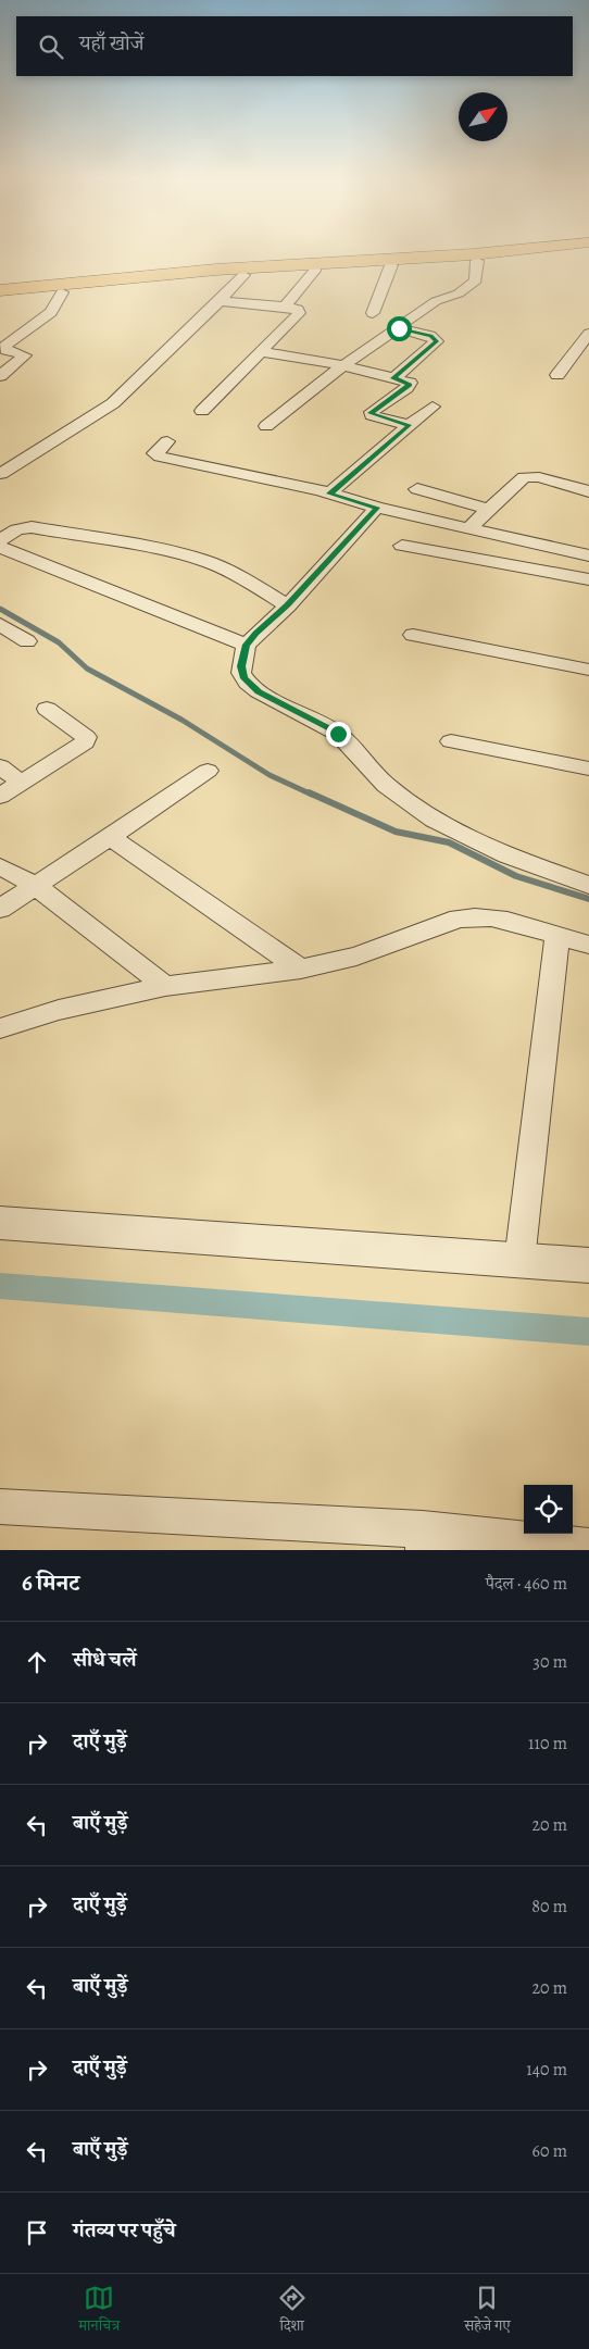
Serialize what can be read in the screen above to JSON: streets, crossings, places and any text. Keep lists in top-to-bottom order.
{
  "north": "top right",
  "page": {
    "search": "यहाँ खोजें",
    "heading": ["6 मिनट", "पैदल · 460 m"],
    "list": [
      ["सीधे चलें", "30 m"],
      ["दाएँ मुड़ें", "110 m"],
      ["बाएँ मुड़ें", "20 m"],
      ["दाएँ मुड़ें", "80 m"],
      ["बाएँ मुड़ें", "20 m"],
      ["दाएँ मुड़ें", "140 m"],
      ["बाएँ मुड़ें", "60 m"],
      "गंतव्य पर पहुँचे"
    ],
    "nav": ["मानचित्र", "दिशा", "सहेजे गए"]
  }
}
